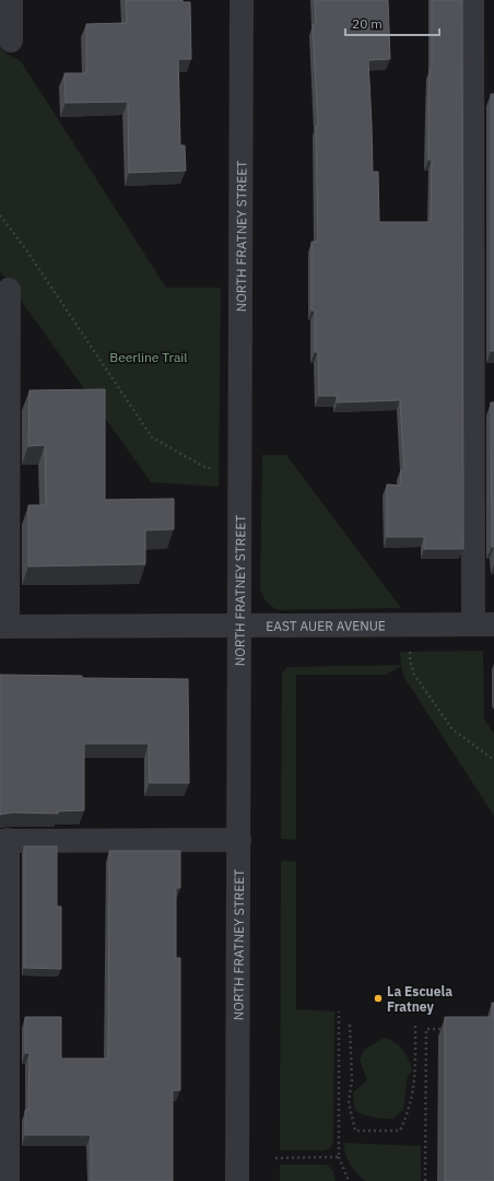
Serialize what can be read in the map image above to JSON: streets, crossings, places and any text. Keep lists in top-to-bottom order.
{
  "streets": {
    "street": ["NORTH FRATNEY STREET", "EAST AUER AVENUE"]
  },
  "crossings": [
    ["NORTH FRATNEY STREET", "EAST AUER AVENUE"]
  ],
  "parks": ["Beerline Trail"],
  "places": ["La Escuela Fratney"],
  "scale_bar": "20 m"
}
